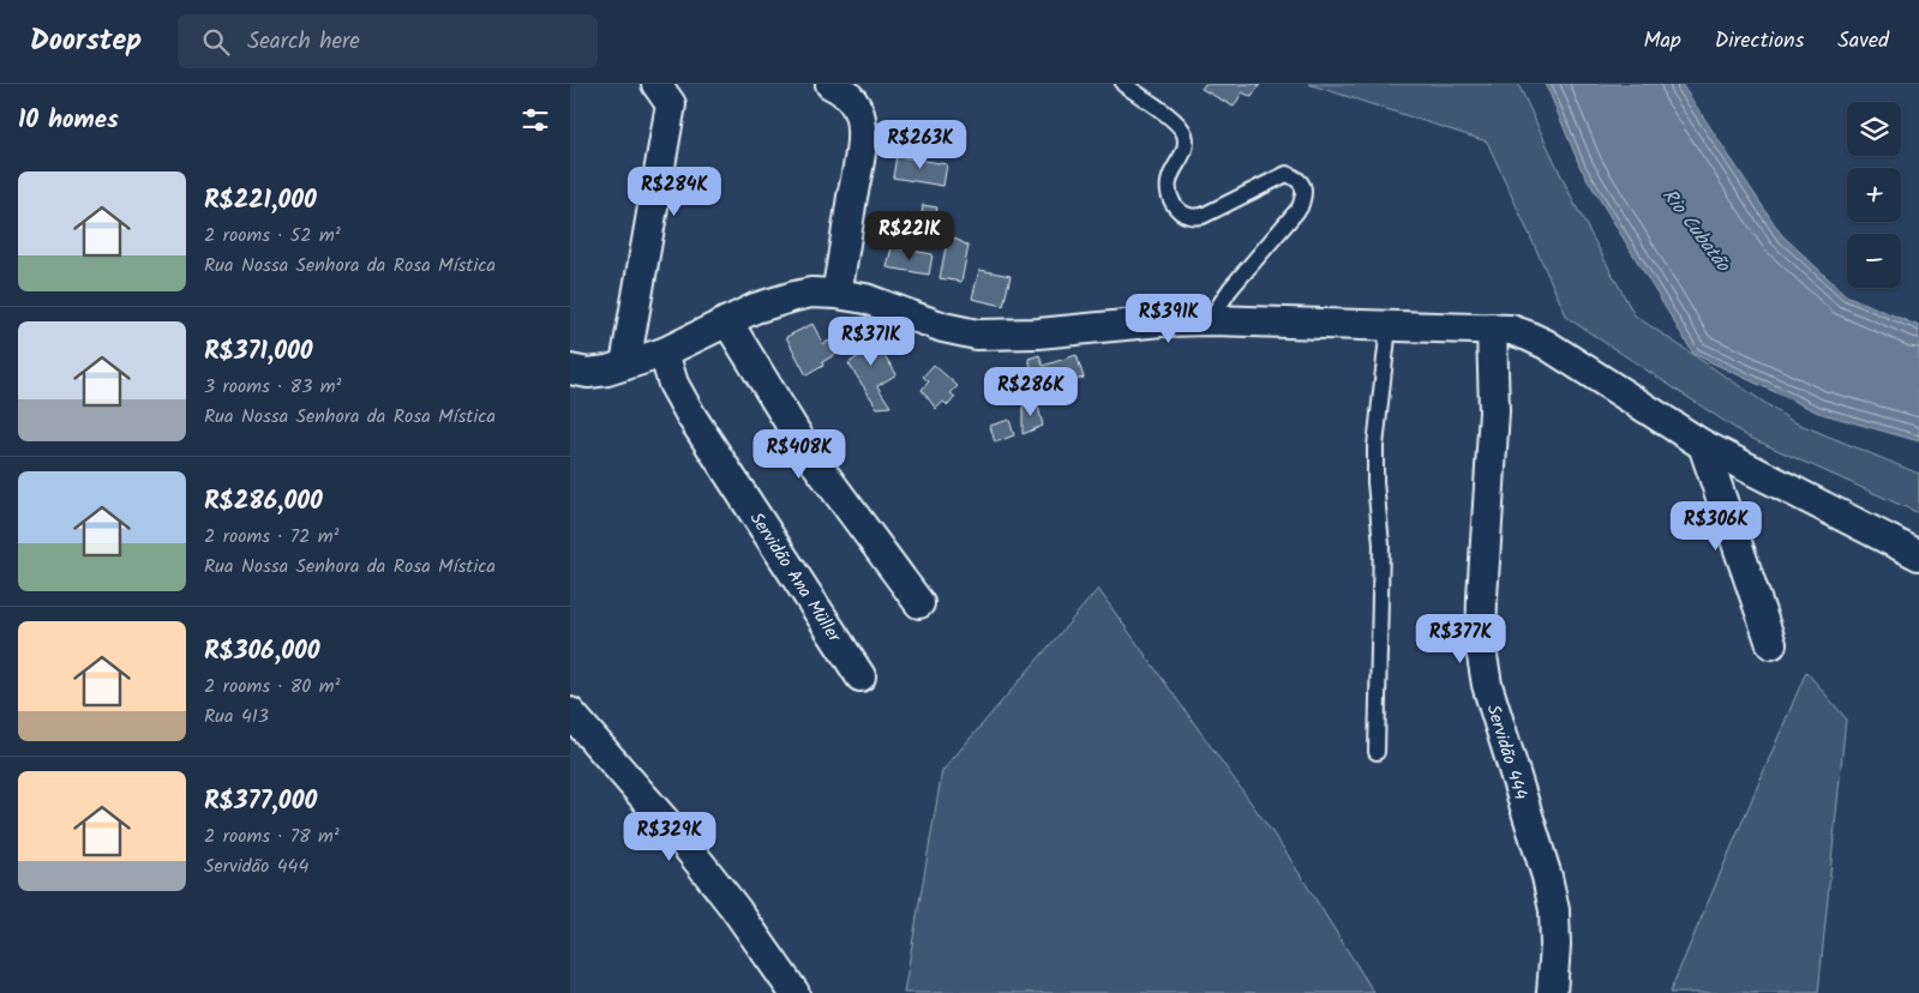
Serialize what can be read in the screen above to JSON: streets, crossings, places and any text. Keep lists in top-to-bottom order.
{
  "streets": {
    "street": ["Servidão Ana Müller", "Servidão 444"]
  },
  "water": ["Rio Cubatão"],
  "page": {
    "header": "Doorstep",
    "search": "Search here",
    "nav": ["Map", "Directions", "Saved"],
    "heading": "10 homes",
    "map_buttons": ["+", "−"],
    "price": [
      "R$263K",
      "R$284K",
      "R$221K",
      "R$391K",
      "R$371K",
      "R$286K",
      "R$408K",
      "R$306K",
      "R$377K",
      "R$329K"
    ],
    "list": [
      {
        "name": "R$221,000",
        "note": "2 rooms · 52 m² · Rua Nossa Senhora da Rosa Mística"
      },
      {
        "name": "R$371,000",
        "note": "3 rooms · 83 m² · Rua Nossa Senhora da Rosa Mística"
      },
      {
        "name": "R$286,000",
        "note": "2 rooms · 72 m² · Rua Nossa Senhora da Rosa Mística"
      },
      {
        "name": "R$306,000",
        "note": "2 rooms · 80 m² · Rua 413"
      },
      {
        "name": "R$377,000",
        "note": "2 rooms · 78 m² · Servidão 444"
      }
    ]
  }
}
